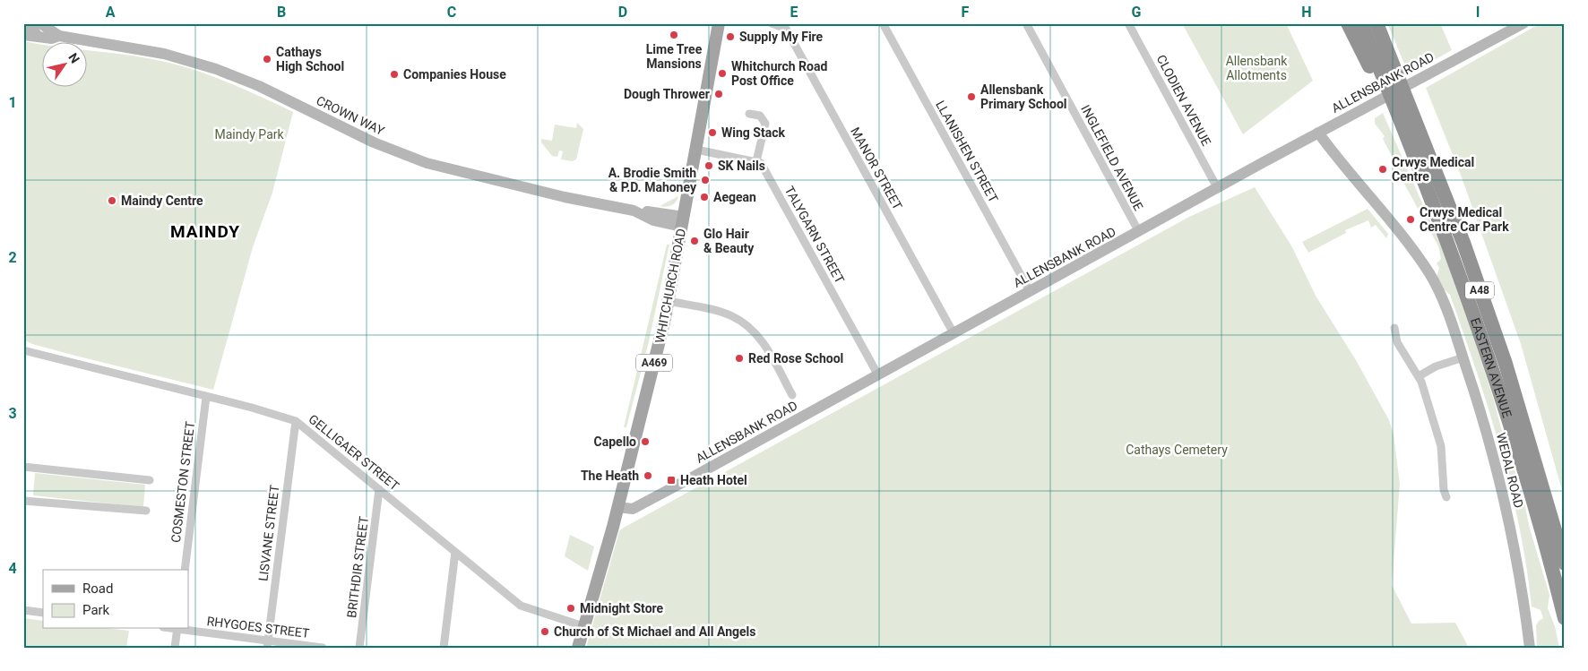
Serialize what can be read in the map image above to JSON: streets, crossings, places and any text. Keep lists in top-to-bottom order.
{
  "streets": {
    "highway": ["A48", "EASTERN AVENUE"],
    "main road": ["WHITCHURCH ROAD", "A469"],
    "street": [
      "ALLENSBANK ROAD",
      "CLODIEN AVENUE",
      "CROWN WAY",
      "LLANISHEN STREET",
      "INGLEFIELD AVENUE",
      "MANOR STREET",
      "TALYGARN STREET",
      "GELLIGAER STREET",
      "WEDAL ROAD",
      "COSMESTON STREET",
      "LISVANE STREET",
      "BRITHDIR STREET",
      "RHYGOES STREET"
    ]
  },
  "crossings": [
    ["ALLENSBANK ROAD", "CLODIEN AVENUE"],
    ["ALLENSBANK ROAD", "LLANISHEN STREET"],
    ["ALLENSBANK ROAD", "INGLEFIELD AVENUE"],
    ["ALLENSBANK ROAD", "MANOR STREET"],
    ["ALLENSBANK ROAD", "TALYGARN STREET"],
    ["ALLENSBANK ROAD", "WHITCHURCH ROAD"],
    ["ALLENSBANK ROAD", "WEDAL ROAD"],
    ["CROWN WAY", "WHITCHURCH ROAD"],
    ["WHITCHURCH ROAD", "GELLIGAER STREET"],
    ["GELLIGAER STREET", "COSMESTON STREET"],
    ["GELLIGAER STREET", "LISVANE STREET"],
    ["GELLIGAER STREET", "BRITHDIR STREET"],
    ["LISVANE STREET", "RHYGOES STREET"]
  ],
  "districts": ["MAINDY"],
  "parks": ["Allensbank Allotments", "Maindy Park", "Cathays Cemetery"],
  "places": {
    "other": [
      "Lime Tree Mansions",
      "Supply My Fire",
      "Cathays High School",
      "Whitchurch Road Post Office",
      "Companies House",
      "Dough Thrower",
      "Allensbank Primary School",
      "Wing Stack",
      "SK Nails",
      "Crwys Medical Centre",
      "A. Brodie Smith & P.D. Mahoney",
      "Aegean",
      "Maindy Centre",
      "Crwys Medical Centre Car Park",
      "Glo Hair & Beauty",
      "Red Rose School",
      "Capello",
      "The Heath",
      "Midnight Store",
      "Church of St Michael and All Angels"
    ],
    "transit": ["Heath Hotel"]
  },
  "legend": ["Road", "Park"],
  "north": "top right",
  "grid": {
    "columns": [
      "A",
      "B",
      "C",
      "D",
      "E",
      "F",
      "G",
      "H",
      "I"
    ],
    "rows": [
      "1",
      "2",
      "3",
      "4"
    ]
  }
}
